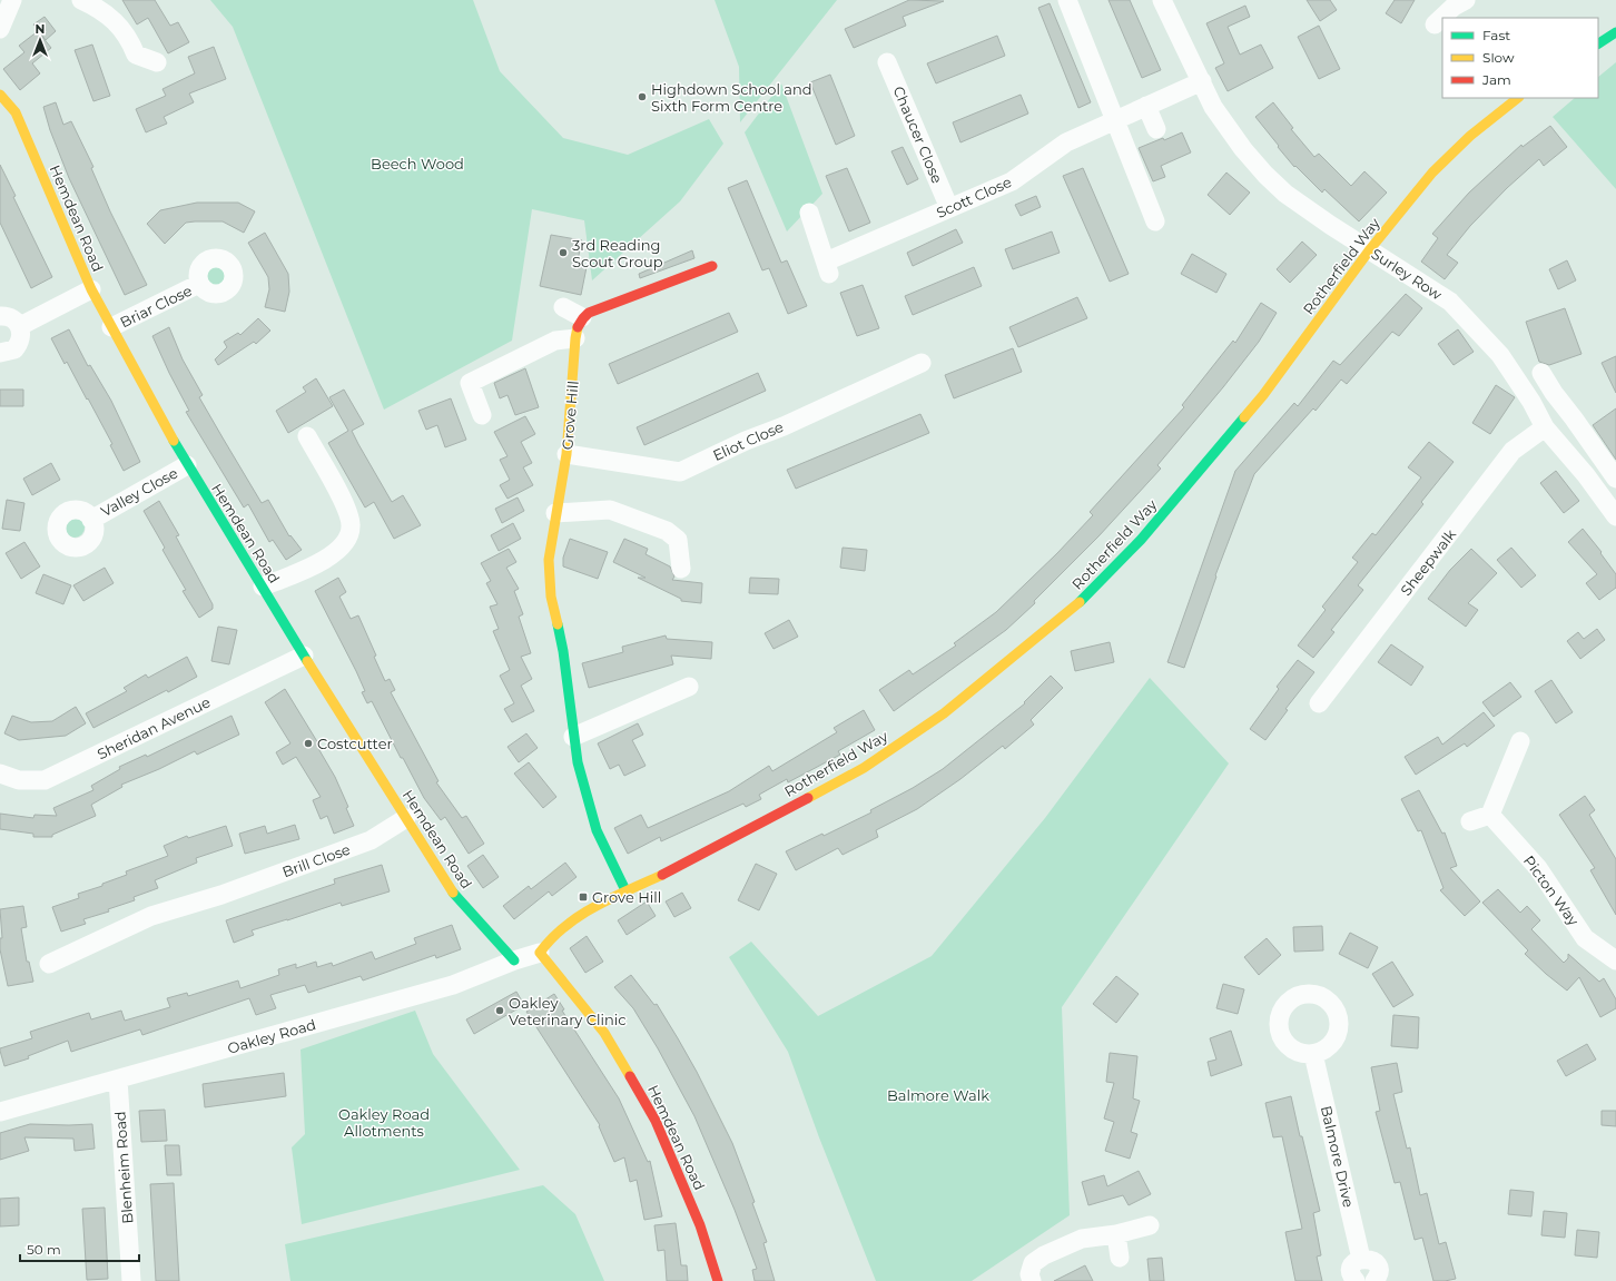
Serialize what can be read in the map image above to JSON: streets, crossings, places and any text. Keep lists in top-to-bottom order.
{
  "streets": {
    "street": [
      "Chaucer Close",
      "Scott Close",
      "Hemdean Road",
      "Rotherfield Way",
      "Surley Row",
      "Briar Close",
      "Grove Hill",
      "Eliot Close",
      "Valley Close",
      "Sheepwalk",
      "Sheridan Avenue",
      "Brill Close",
      "Picton Way",
      "Oakley Road",
      "Balmore Drive",
      "Blenheim Road"
    ]
  },
  "crossings": [
    ["Chaucer Close", "Scott Close"],
    ["Scott Close", "Surley Row"],
    ["Hemdean Road", "Briar Close"],
    ["Hemdean Road", "Valley Close"],
    ["Hemdean Road", "Sheridan Avenue"],
    ["Hemdean Road", "Brill Close"],
    ["Hemdean Road", "Oakley Road"],
    ["Rotherfield Way", "Surley Row"],
    ["Rotherfield Way", "Grove Hill"],
    ["Surley Row", "Sheepwalk"],
    ["Grove Hill", "Eliot Close"],
    ["Oakley Road", "Blenheim Road"]
  ],
  "parks": ["Beech Wood", "Balmore Walk", "Oakley Road Allotments"],
  "places": {
    "other": [
      "Highdown School and Sixth Form Centre",
      "3rd Reading Scout Group",
      "Costcutter",
      "Oakley Veterinary Clinic"
    ],
    "transit": ["Grove Hill"]
  },
  "legend": ["Fast", "Slow", "Jam"],
  "scale_bar": "50 m",
  "north": "top"
}
